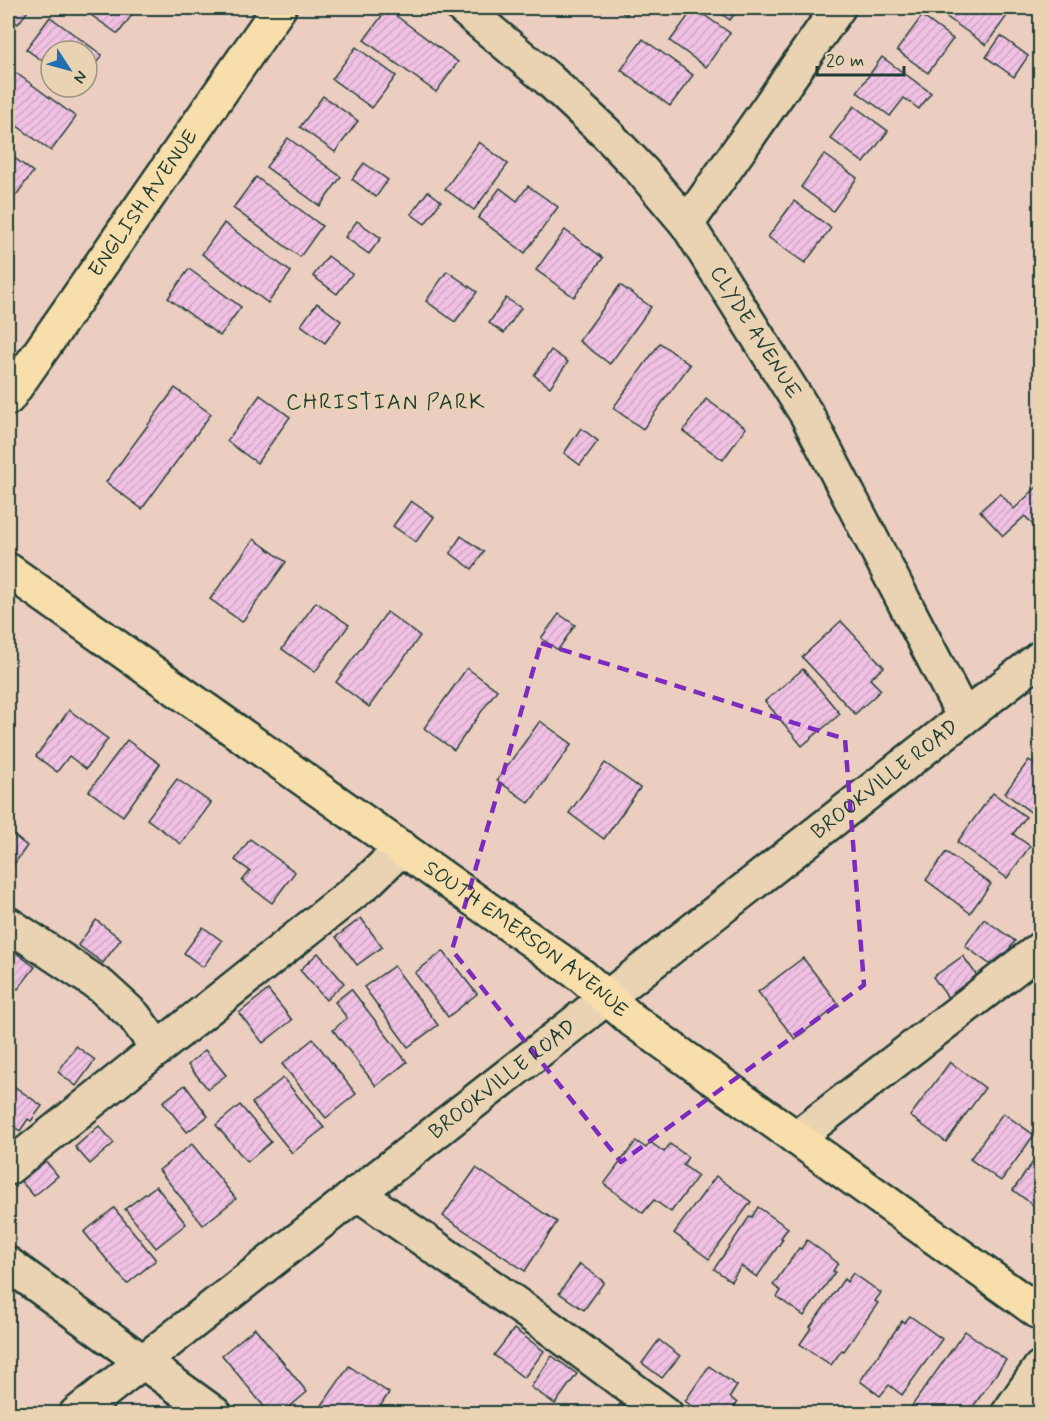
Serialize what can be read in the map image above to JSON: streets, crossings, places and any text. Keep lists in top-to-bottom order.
{
  "streets": {
    "main road": ["ENGLISH AVENUE", "SOUTH EMERSON AVENUE"],
    "street": ["CLYDE AVENUE", "BROOKVILLE ROAD"]
  },
  "crossings": [
    ["CLYDE AVENUE", "BROOKVILLE ROAD"],
    ["BROOKVILLE ROAD", "SOUTH EMERSON AVENUE"]
  ],
  "districts": ["CHRISTIAN PARK"],
  "scale_bar": "20 m",
  "north": "bottom right"
}
